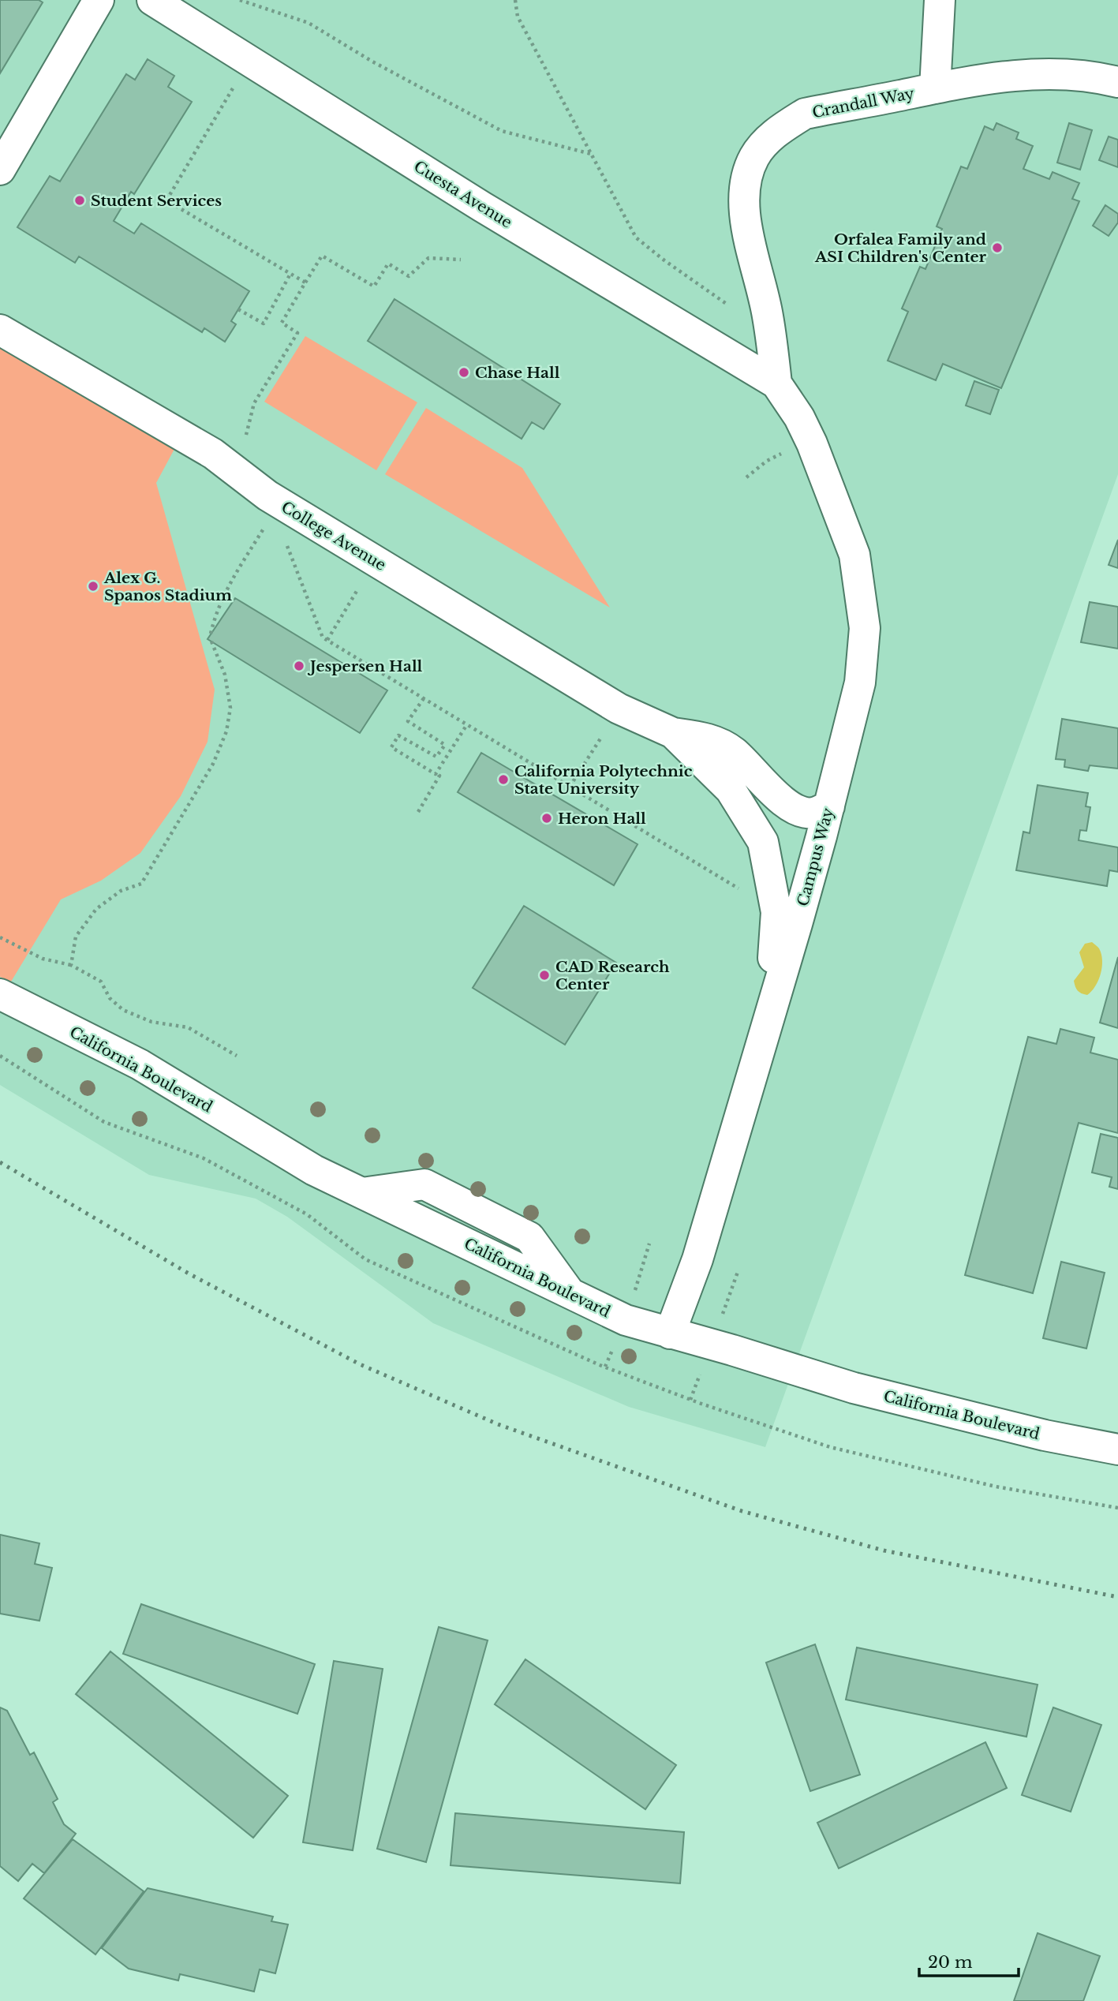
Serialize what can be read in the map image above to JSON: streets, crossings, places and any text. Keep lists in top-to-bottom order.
{
  "streets": {
    "street": [
      "Crandall Way",
      "Cuesta Avenue",
      "College Avenue",
      "Campus Way",
      "California Boulevard"
    ]
  },
  "crossings": [
    ["Crandall Way", "Cuesta Avenue"],
    ["Crandall Way", "Campus Way"],
    ["Cuesta Avenue", "Campus Way"],
    ["College Avenue", "Campus Way"],
    ["Campus Way", "California Boulevard"]
  ],
  "places": [
    "Student Services",
    "Orfalea Family and ASI Children's Center",
    "Chase Hall",
    "Alex G. Spanos Stadium",
    "Jespersen Hall",
    "California Polytechnic State University",
    "Heron Hall",
    "CAD Research Center"
  ],
  "scale_bar": "20 m"
}
